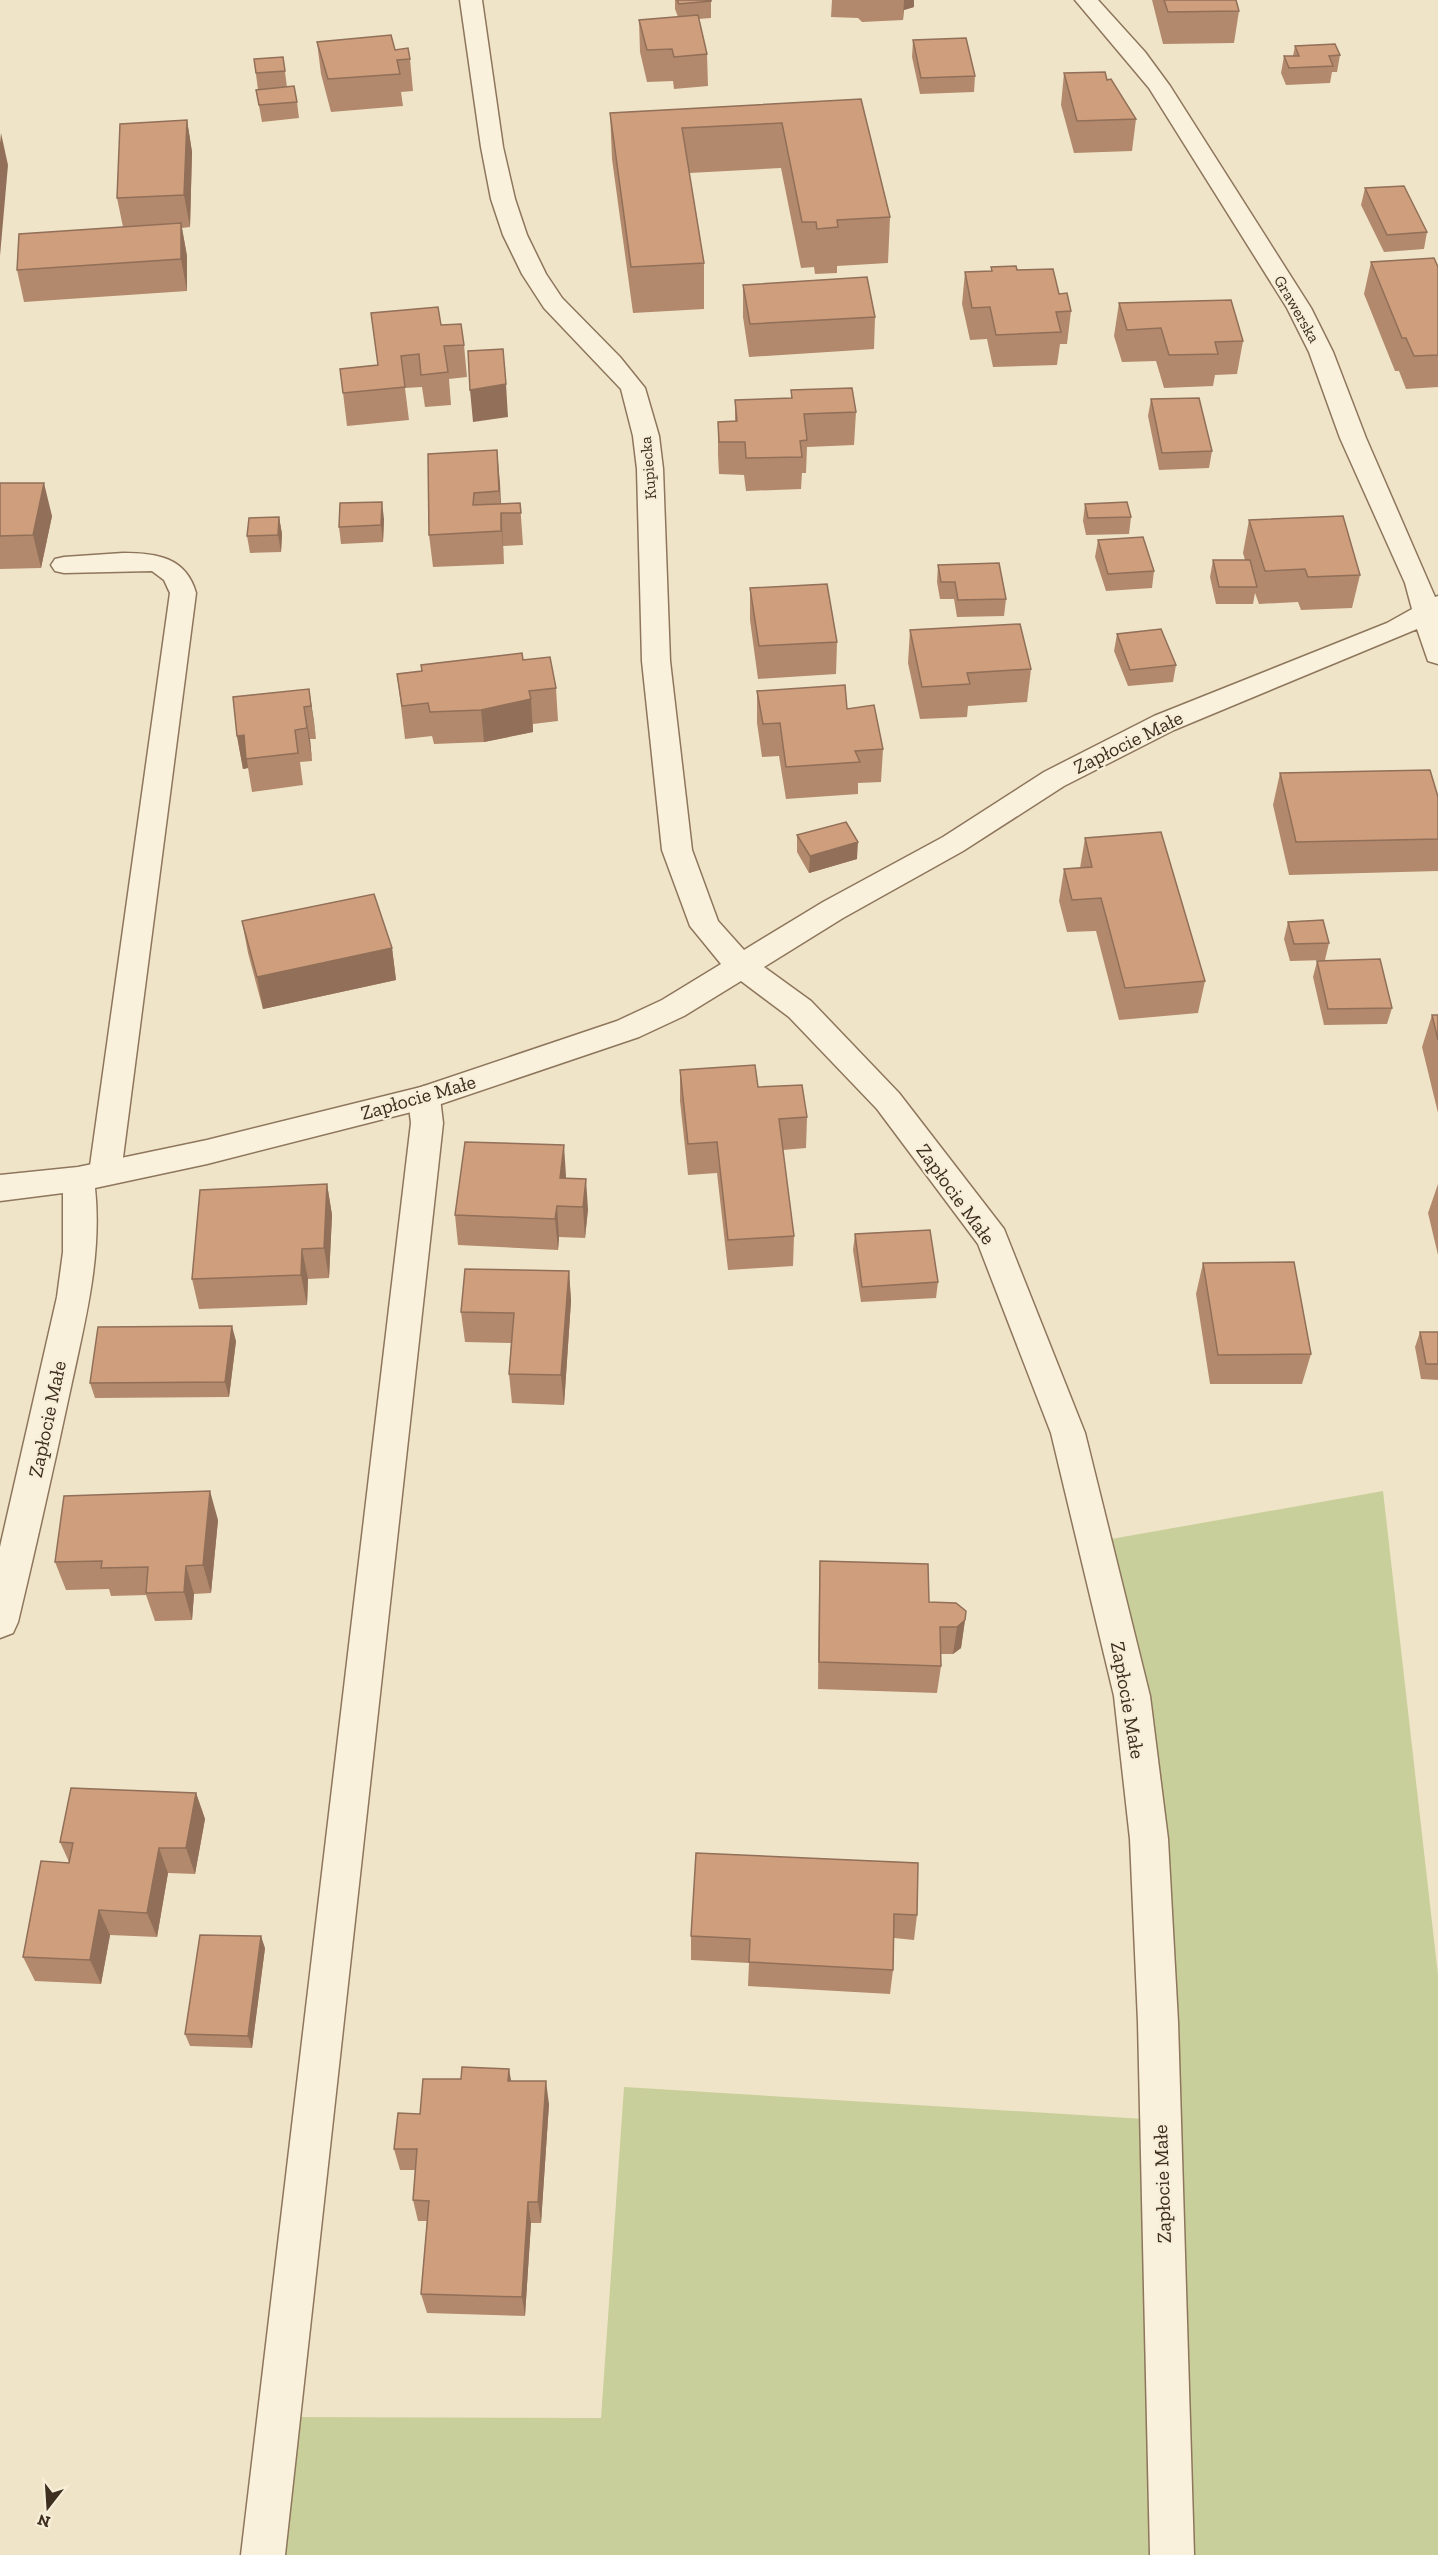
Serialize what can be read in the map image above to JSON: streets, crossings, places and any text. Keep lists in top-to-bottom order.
{
  "streets": {
    "street": ["Grawerska", "Kupiecka", "Zapłocie Małe"]
  },
  "crossings": [
    ["Grawerska", "Zapłocie Małe"],
    ["Kupiecka", "Zapłocie Małe"]
  ],
  "north": "bottom"
}
